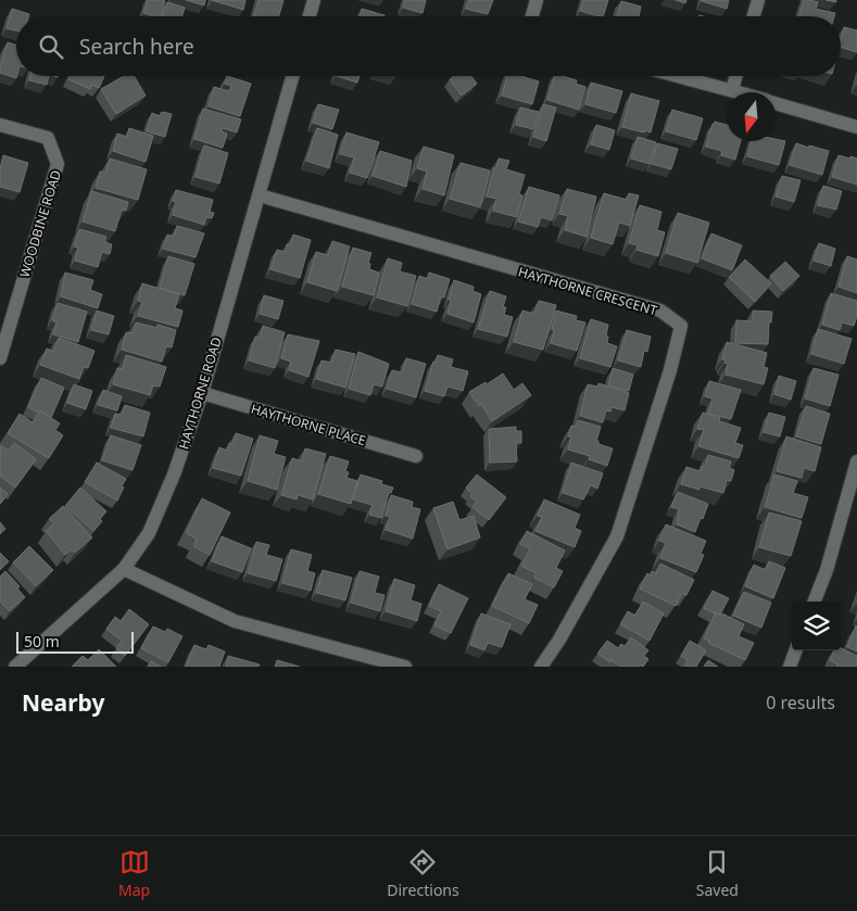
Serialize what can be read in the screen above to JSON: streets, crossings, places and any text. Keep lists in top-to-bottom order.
{
  "streets": {
    "street": [
      "WOODBINE ROAD",
      "HAYTHORNE CRESCENT",
      "HAYTHORNE ROAD",
      "HAYTHORNE PLACE"
    ]
  },
  "crossings": [
    ["HAYTHORNE CRESCENT", "HAYTHORNE ROAD"],
    ["HAYTHORNE ROAD", "HAYTHORNE PLACE"]
  ],
  "scale_bar": "50 m",
  "north": "bottom",
  "page": {
    "search": "Search here",
    "scale": "50 m",
    "heading": ["Nearby", "0 results"],
    "nav": ["Map", "Directions", "Saved"]
  }
}
